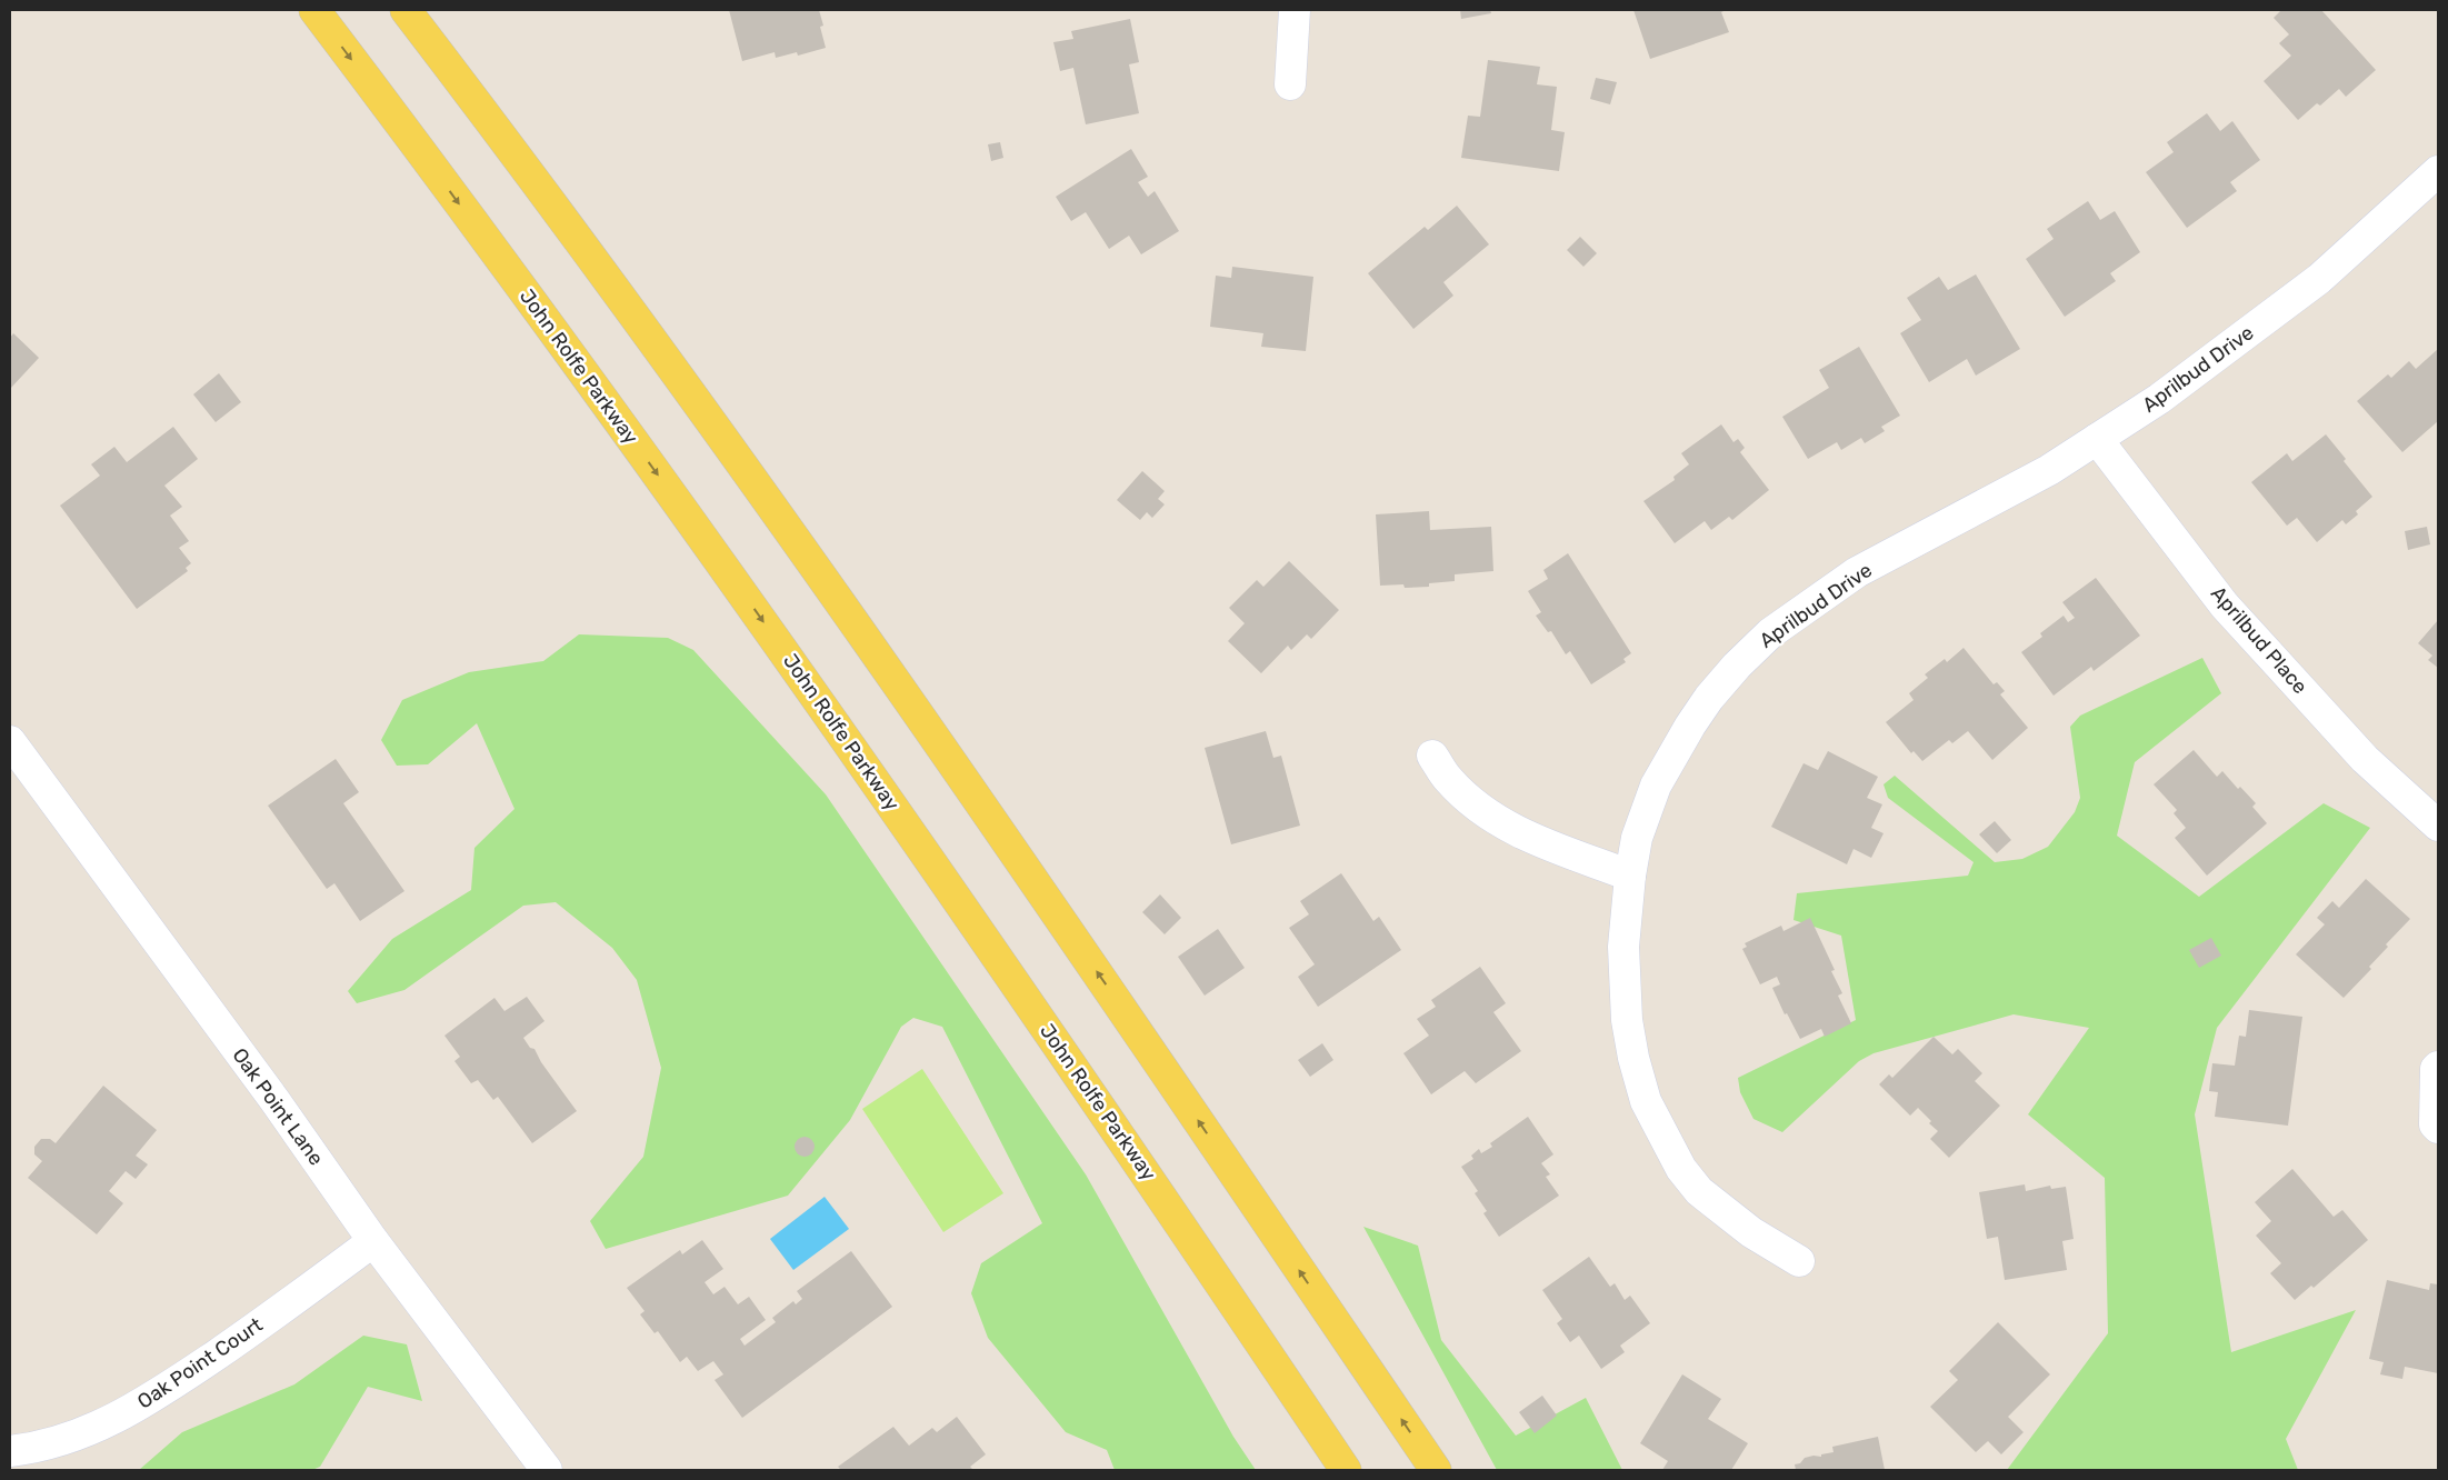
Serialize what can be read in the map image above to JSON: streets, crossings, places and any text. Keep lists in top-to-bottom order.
{
  "streets": {
    "main road": ["John Rolfe Parkway"],
    "street": [
      "Aprilbud Drive",
      "Aprilbud Place",
      "Oak Point Lane",
      "Oak Point Court"
    ]
  },
  "crossings": [
    ["Aprilbud Drive", "Aprilbud Place"],
    ["Oak Point Lane", "Oak Point Court"]
  ]
}
